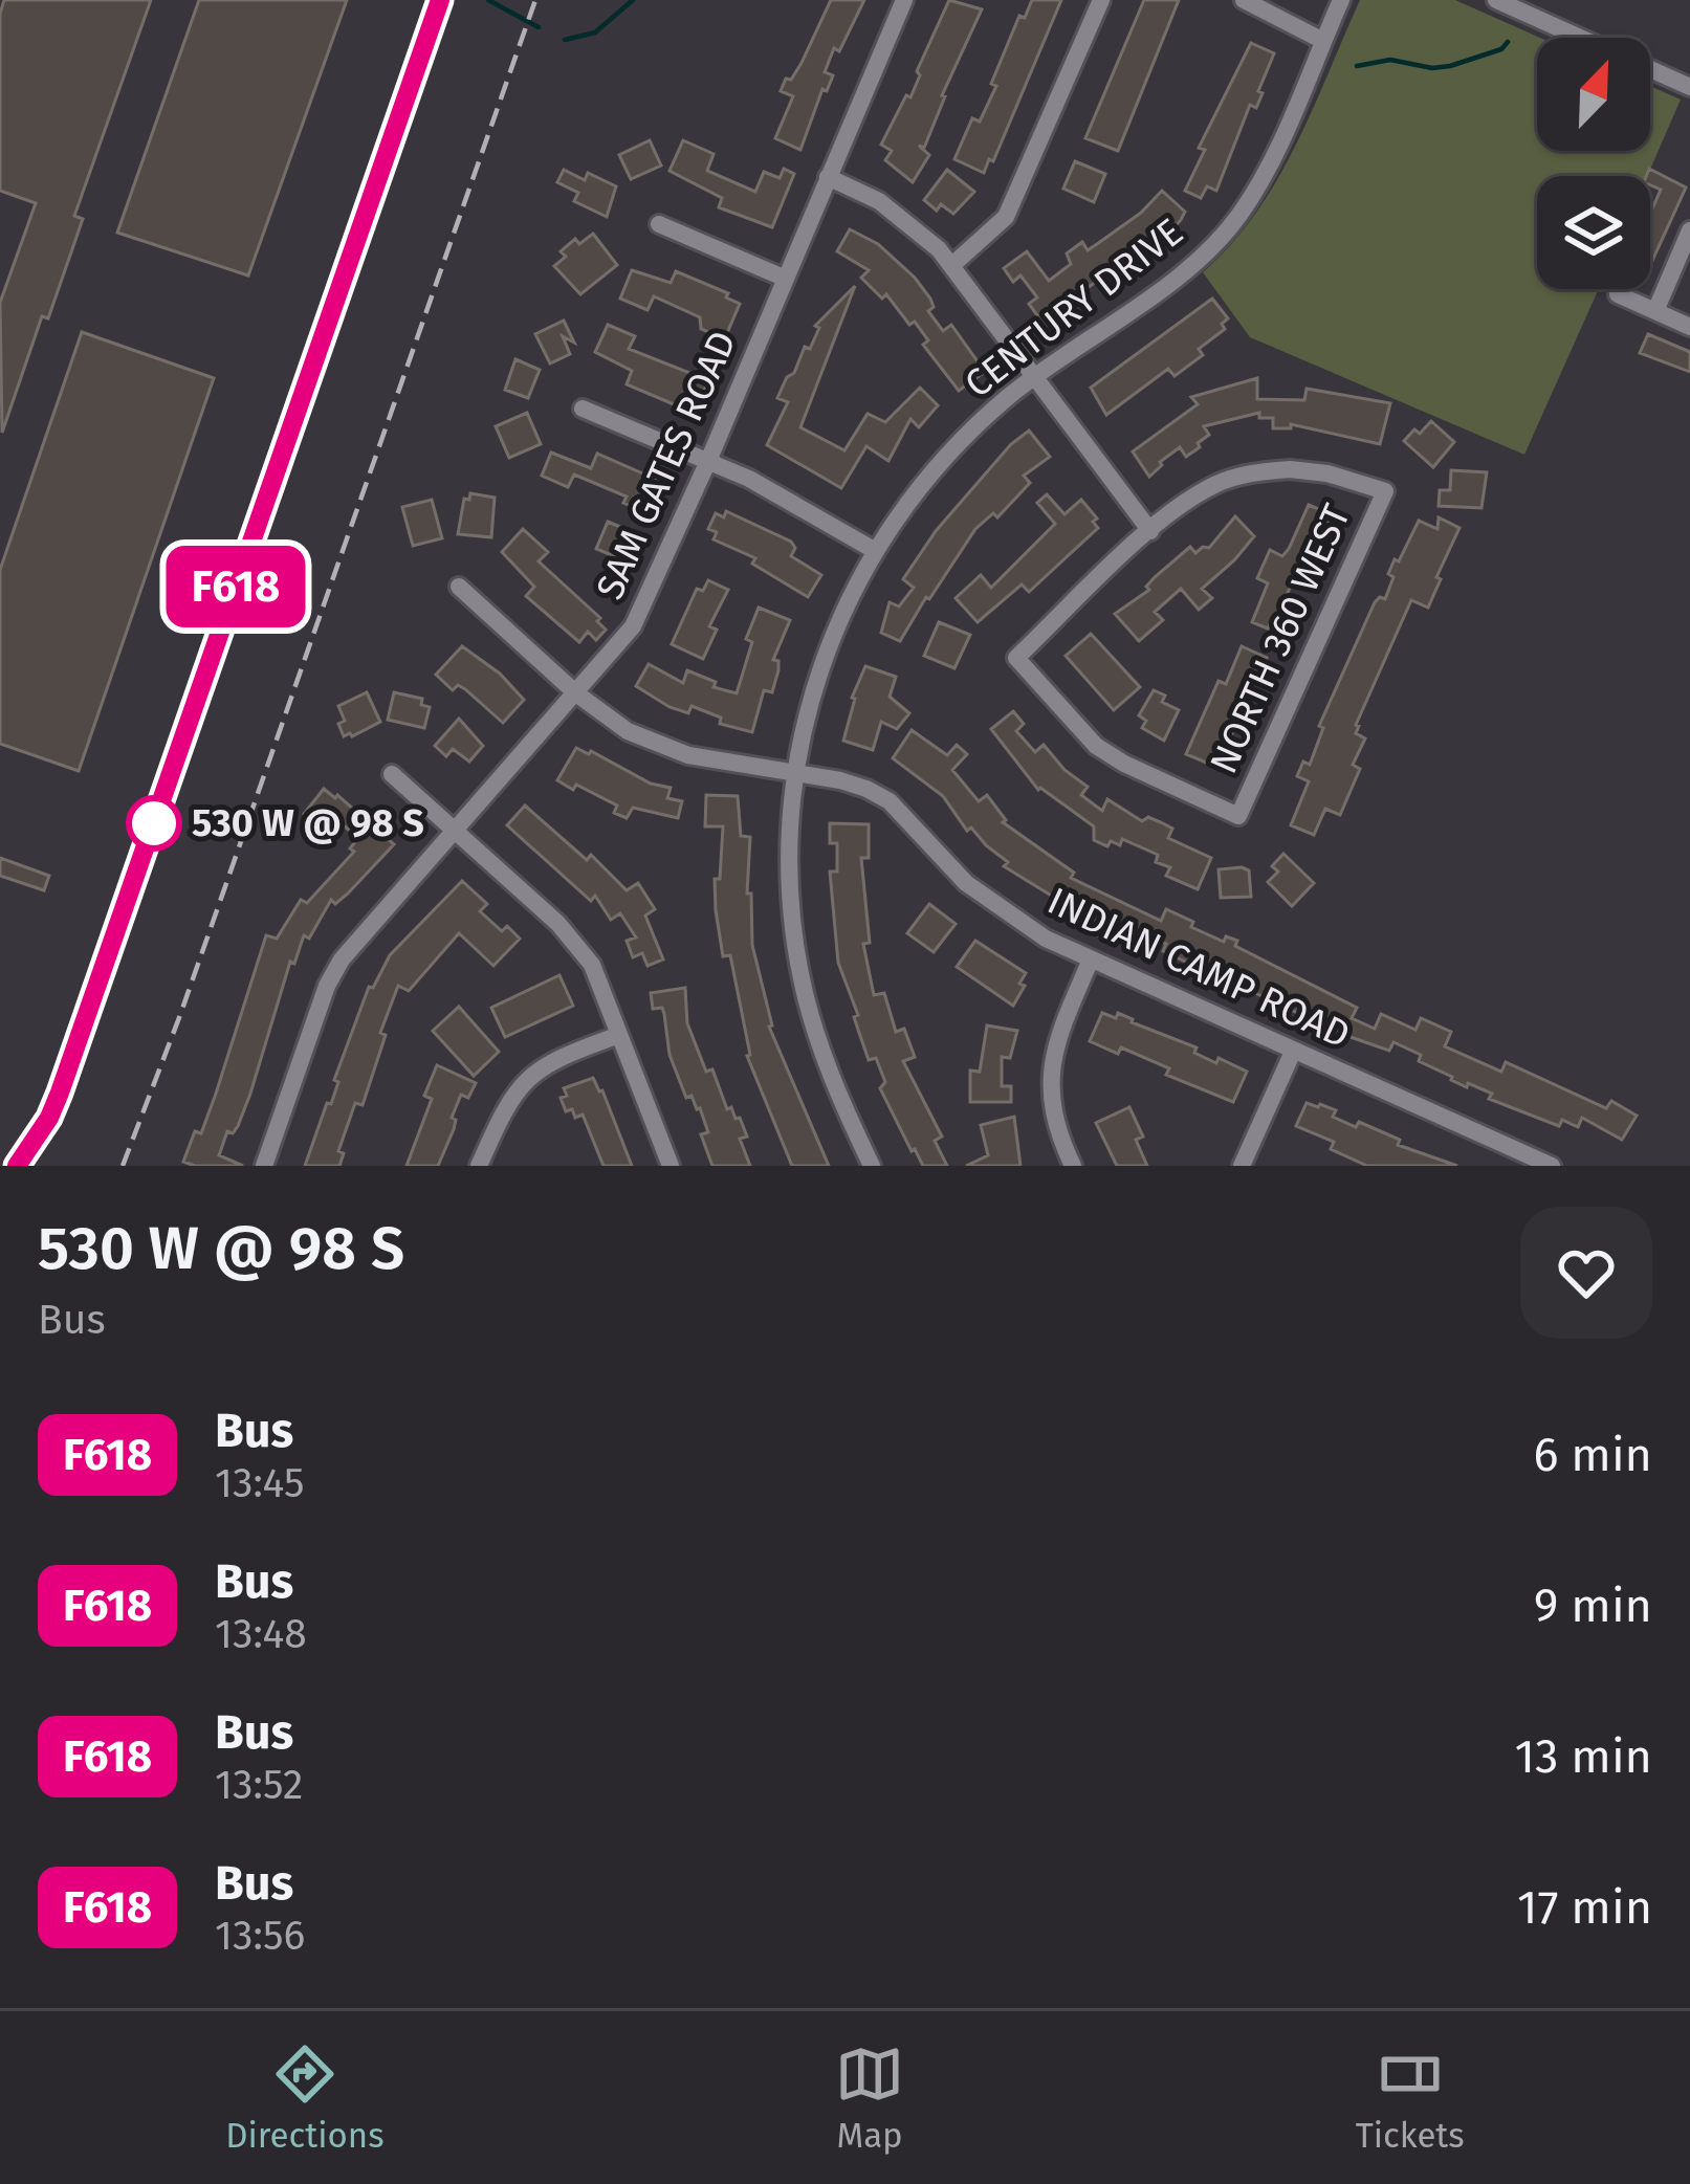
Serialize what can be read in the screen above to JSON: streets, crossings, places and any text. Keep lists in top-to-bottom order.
{
  "streets": {
    "street": [
      "CENTURY DRIVE",
      "SAM GATES ROAD",
      "NORTH 360 WEST",
      "INDIAN CAMP ROAD"
    ]
  },
  "crossings": [
    ["CENTURY DRIVE", "INDIAN CAMP ROAD"],
    ["SAM GATES ROAD", "INDIAN CAMP ROAD"]
  ],
  "places": ["530 W @ 98 S"],
  "lines": ["bus line F618"],
  "north": "top right",
  "page": {
    "on_map": "F618",
    "heading": ["530 W @ 98 S", "Bus"],
    "list": [
      {
        "mark": "F618",
        "name": "Bus",
        "note": "13:45",
        "value": "6 min"
      },
      {
        "mark": "F618",
        "name": "Bus",
        "note": "13:48",
        "value": "9 min"
      },
      {
        "mark": "F618",
        "name": "Bus",
        "note": "13:52",
        "value": "13 min"
      },
      {
        "mark": "F618",
        "name": "Bus",
        "note": "13:56",
        "value": "17 min"
      }
    ],
    "tabs": ["Directions", "Map", "Tickets"]
  }
}
